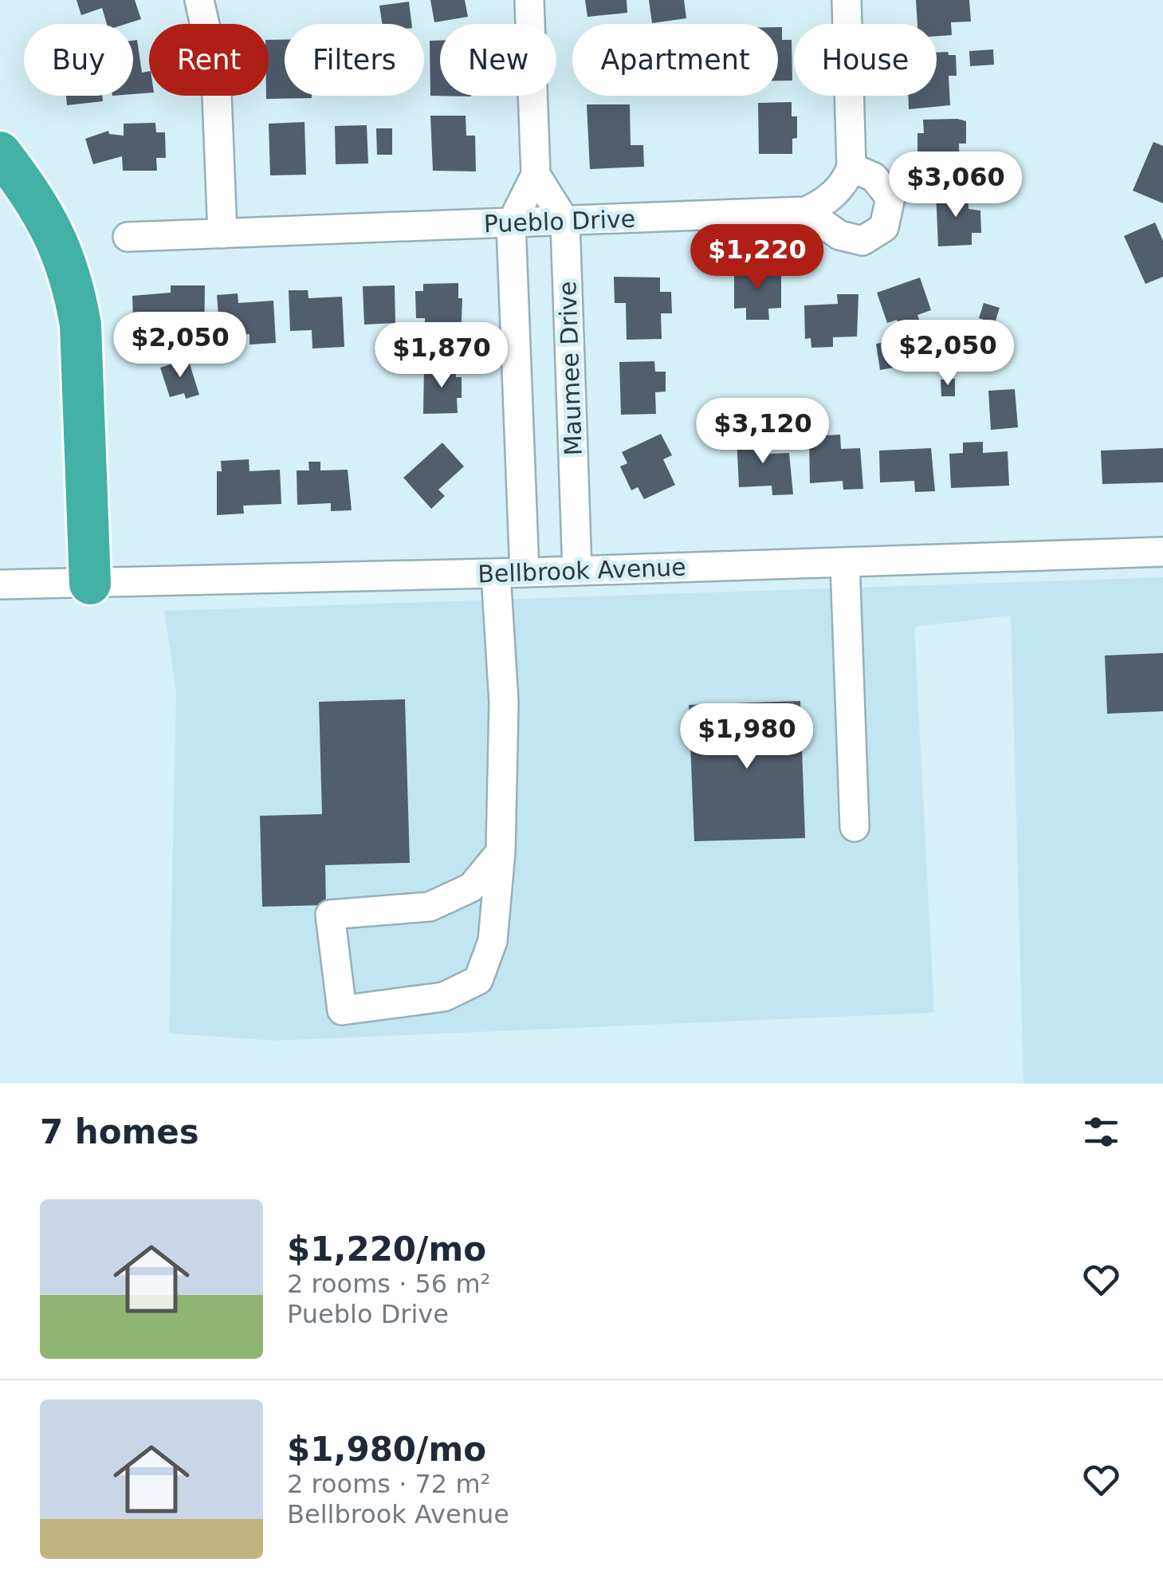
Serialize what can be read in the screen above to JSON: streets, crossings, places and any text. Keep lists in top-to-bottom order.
{
  "streets": {
    "street": ["Pueblo Drive", "Maumee Drive", "Bellbrook Avenue"]
  },
  "crossings": [
    ["Pueblo Drive", "Maumee Drive"],
    ["Maumee Drive", "Bellbrook Avenue"]
  ],
  "page": {
    "chip": [
      "Buy",
      "Rent",
      "Filters",
      "New",
      "Apartment",
      "House"
    ],
    "price": [
      "$3,060",
      "$1,220",
      "$2,050",
      "$2,050",
      "$1,870",
      "$3,120",
      "$1,980"
    ],
    "heading": "7 homes",
    "list": [
      {
        "name": "$1,220/mo",
        "note": "2 rooms · 56 m² · Pueblo Drive"
      },
      {
        "name": "$1,980/mo",
        "note": "2 rooms · 72 m² · Bellbrook Avenue"
      }
    ]
  }
}
